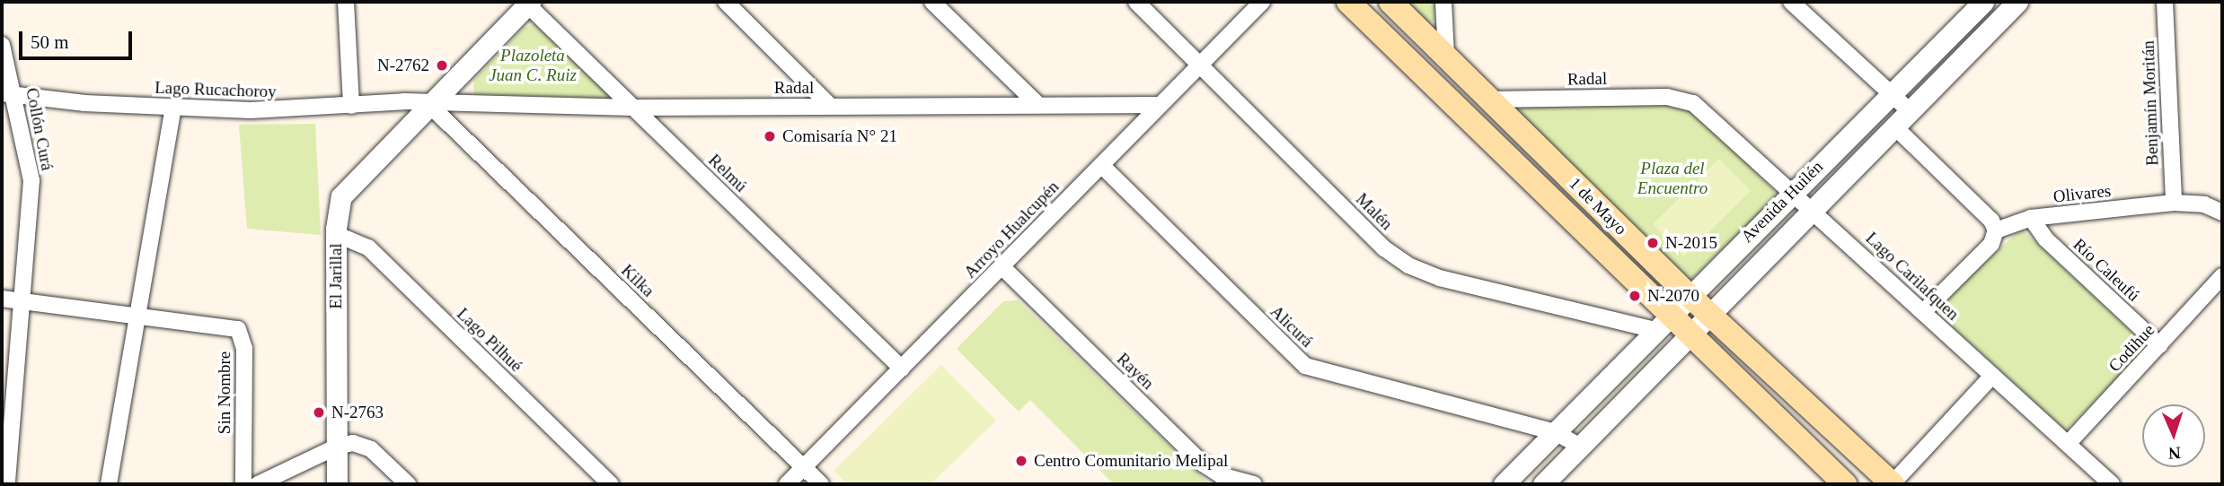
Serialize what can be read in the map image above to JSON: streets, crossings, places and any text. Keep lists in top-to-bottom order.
{
  "streets": {
    "main road": ["1 de Mayo"],
    "street": [
      "Radal",
      "Lago Rucachoroy",
      "Benjamín Moritán",
      "Collón Curá",
      "Relmú",
      "Olivares",
      "Avenida Huilén",
      "Malén",
      "Arroyo Hualcupén",
      "Río Caleufú",
      "El Jarillal",
      "Lago Carilafquen",
      "Kilka",
      "Alicurá",
      "Lago Pilhué",
      "Codihue",
      "Rayén",
      "Sin Nombre"
    ]
  },
  "crossings": [
    ["Radal", "Lago Rucachoroy"],
    ["Radal", "Relmú"],
    ["Radal", "1 de Mayo"],
    ["Radal", "Arroyo Hualcupén"],
    ["Radal", "El Jarillal"],
    ["Radal", "Lago Carilafquen"],
    ["Radal", "Kilka"],
    ["Lago Rucachoroy", "Collón Curá"],
    ["Lago Rucachoroy", "El Jarillal"],
    ["Lago Rucachoroy", "Kilka"],
    ["Benjamín Moritán", "Olivares"],
    ["Collón Curá", "Sin Nombre"],
    ["Relmú", "Arroyo Hualcupén"],
    ["Relmú", "El Jarillal"],
    ["Olivares", "Río Caleufú"],
    ["Avenida Huilén", "1 de Mayo"],
    ["Avenida Huilén", "Malén"],
    ["Avenida Huilén", "Lago Carilafquen"],
    ["Avenida Huilén", "Alicurá"],
    ["1 de Mayo", "Malén"],
    ["Malén", "Arroyo Hualcupén"],
    ["Arroyo Hualcupén", "Kilka"],
    ["Arroyo Hualcupén", "Alicurá"],
    ["Arroyo Hualcupén", "Rayén"],
    ["Río Caleufú", "Codihue"],
    ["El Jarillal", "Kilka"],
    ["El Jarillal", "Lago Pilhué"],
    ["Lago Carilafquen", "Codihue"]
  ],
  "parks": ["Plazoleta Juan C. Ruiz", "Plaza del Encuentro"],
  "places": [
    "N-2762",
    "Comisaría N° 21",
    "N-2015",
    "N-2070",
    "N-2763",
    "Centro Comunitario Melipal"
  ],
  "scale_bar": "50 m",
  "north": "bottom"
}
